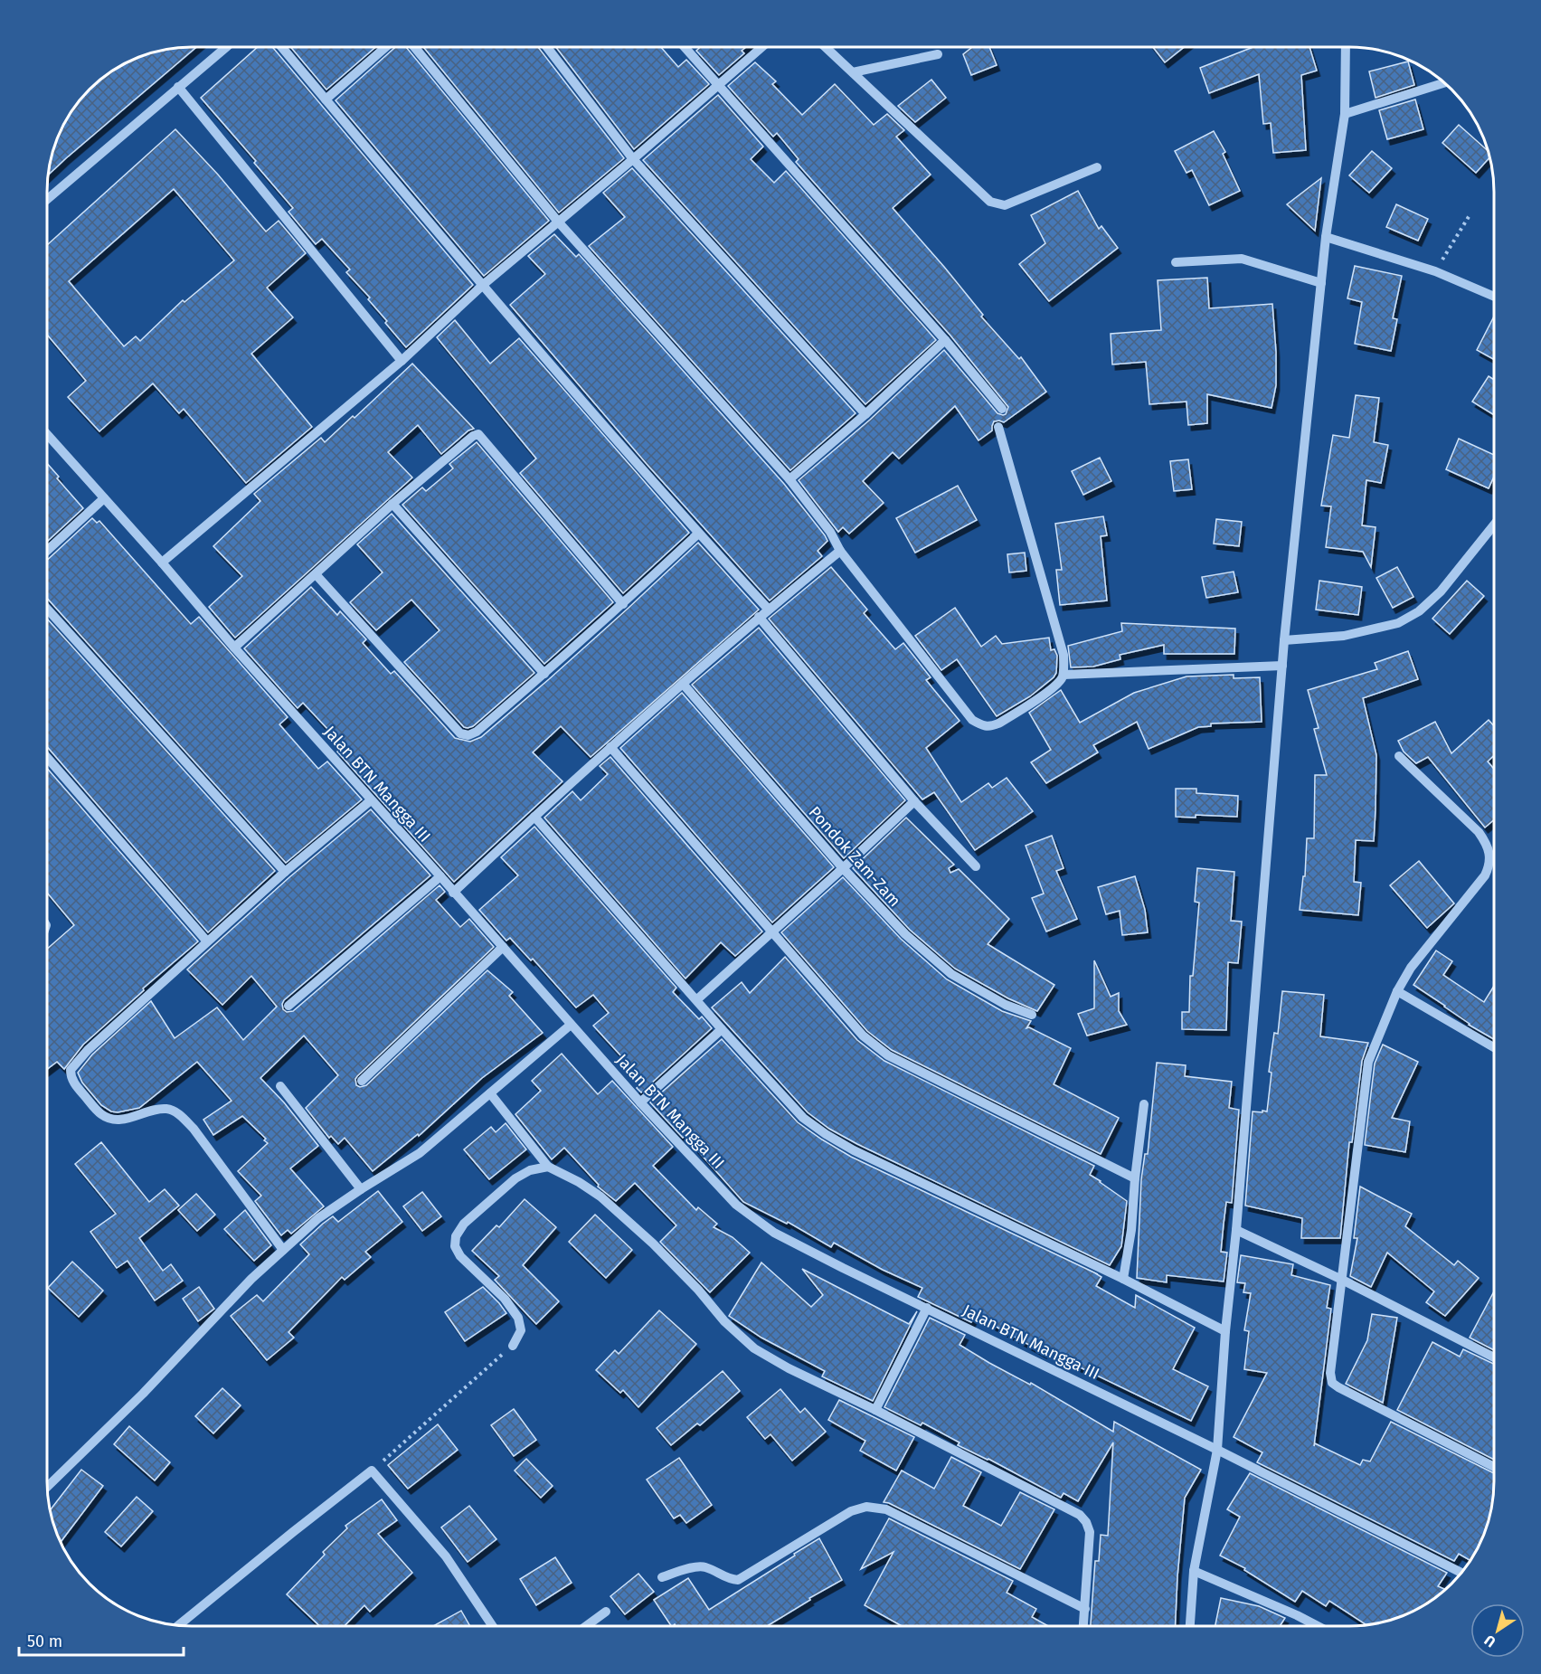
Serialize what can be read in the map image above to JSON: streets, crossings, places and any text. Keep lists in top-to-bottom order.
{
  "streets": {
    "street": ["Jalan BTN Mangga III", "Pondok Zam-Zam"]
  },
  "scale_bar": "50 m",
  "north": "bottom left"
}
